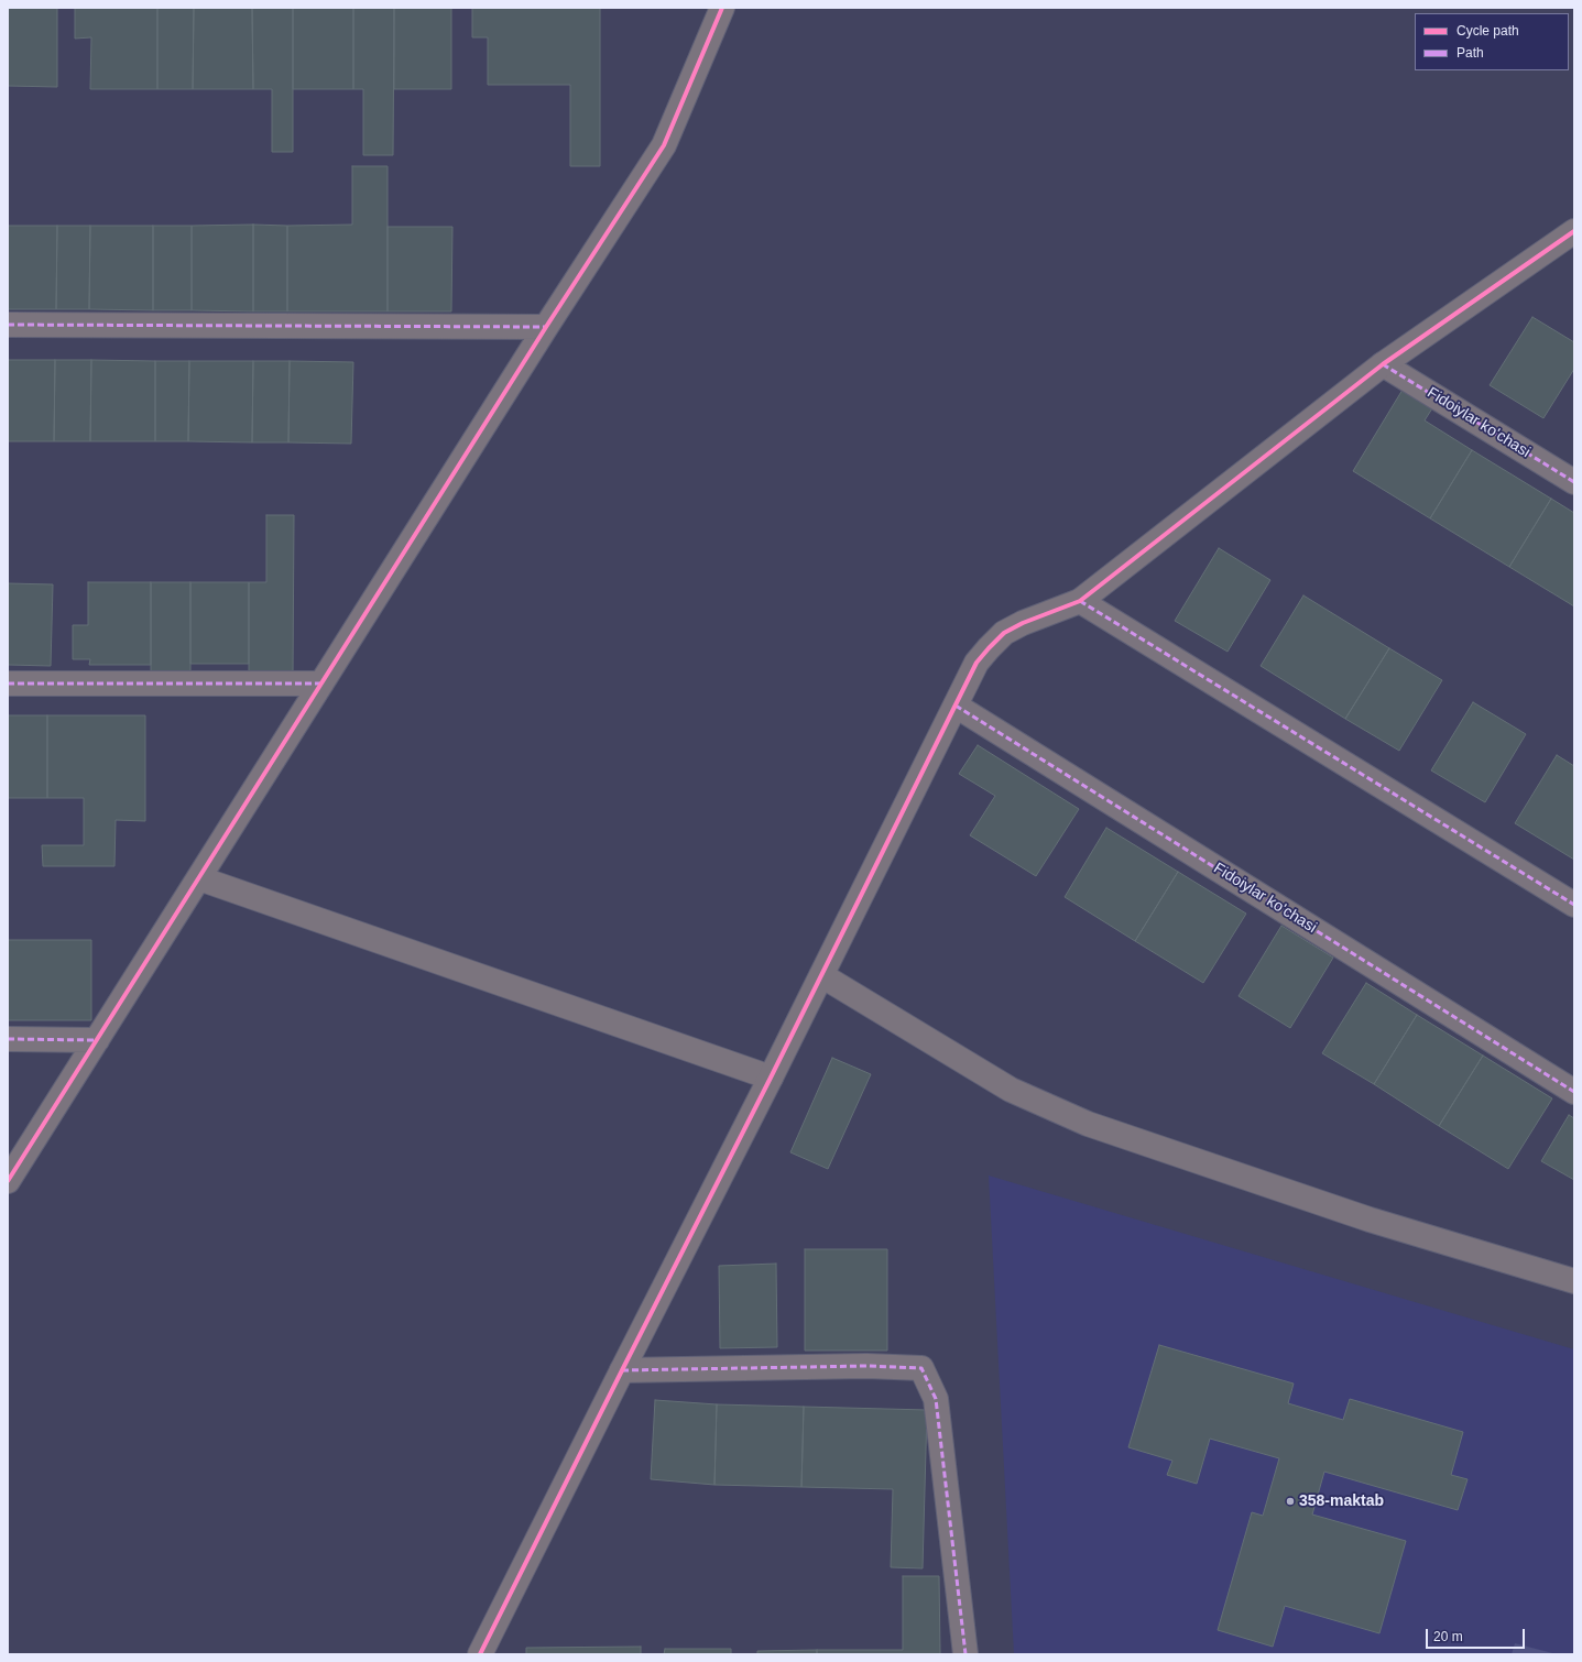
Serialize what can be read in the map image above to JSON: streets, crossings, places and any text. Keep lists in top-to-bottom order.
{
  "streets": {
    "street": ["Fidoiylar ko'chasi"]
  },
  "places": ["358-maktab"],
  "legend": ["Cycle path", "Path"],
  "scale_bar": "20 m"
}
